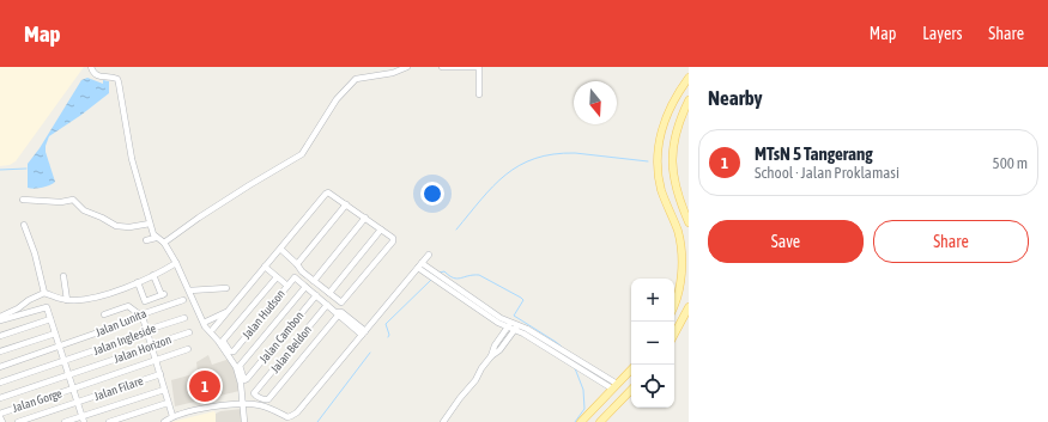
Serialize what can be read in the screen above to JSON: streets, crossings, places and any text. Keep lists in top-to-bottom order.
{
  "streets": {
    "street": [
      "Jalan Hudson",
      "Jalan Lunita",
      "Jalan Cambon",
      "Jalan Ingleside",
      "Jalan Horizon",
      "Jalan Beldon",
      "Jalan Filare",
      "Jalan Gorge"
    ]
  },
  "crossings": [
    ["Jalan Hudson", "Jalan Cambon"],
    ["Jalan Cambon", "Jalan Beldon"]
  ],
  "north": "bottom",
  "page": {
    "header": "Map",
    "nav": ["Map", "Layers", "Share"],
    "heading": "Nearby",
    "list": [
      {
        "mark": "1",
        "name": "MTsN 5 Tangerang",
        "note": "School · Jalan Proklamasi",
        "value": "500 m"
      }
    ],
    "buttons": ["Save", "Share"],
    "map_buttons": ["+", "−"],
    "pins": "1"
  }
}
